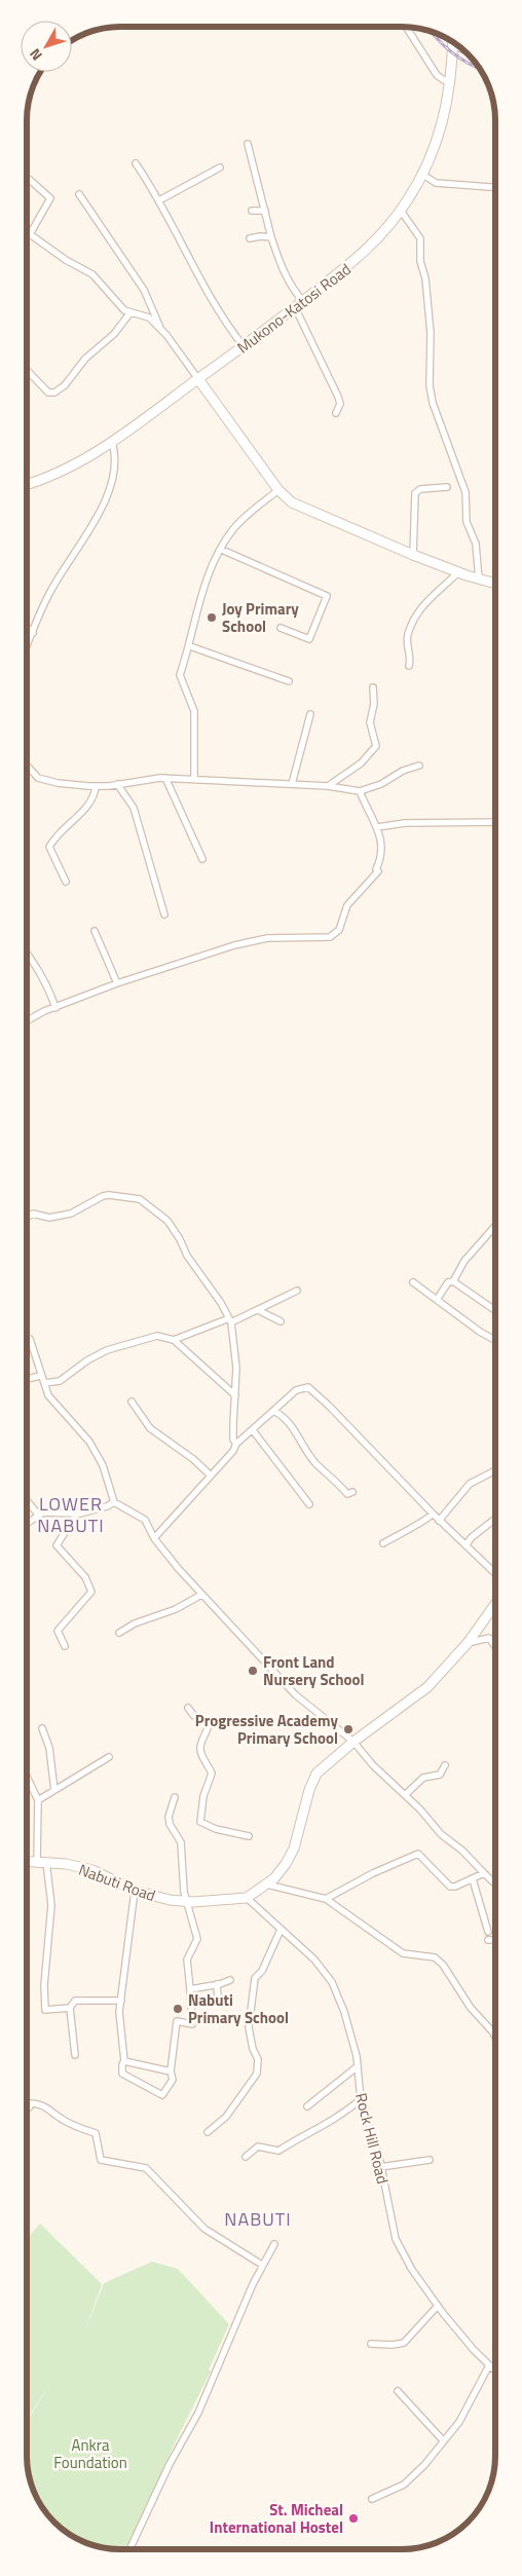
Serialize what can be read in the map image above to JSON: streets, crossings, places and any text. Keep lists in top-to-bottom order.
{
  "streets": {
    "street": ["Mukono-Katosi Road", "Nabuti Road", "Rock Hill Road"]
  },
  "crossings": [
    ["Nabuti Road", "Rock Hill Road"]
  ],
  "districts": ["LOWER NABUTI", "NABUTI"],
  "parks": ["Ankra Foundation"],
  "places": [
    "Joy Primary School",
    "Front Land Nursery School",
    "Progressive Academy Primary School",
    "Nabuti Primary School",
    "St. Micheal International Hostel"
  ],
  "north": "bottom left"
}
